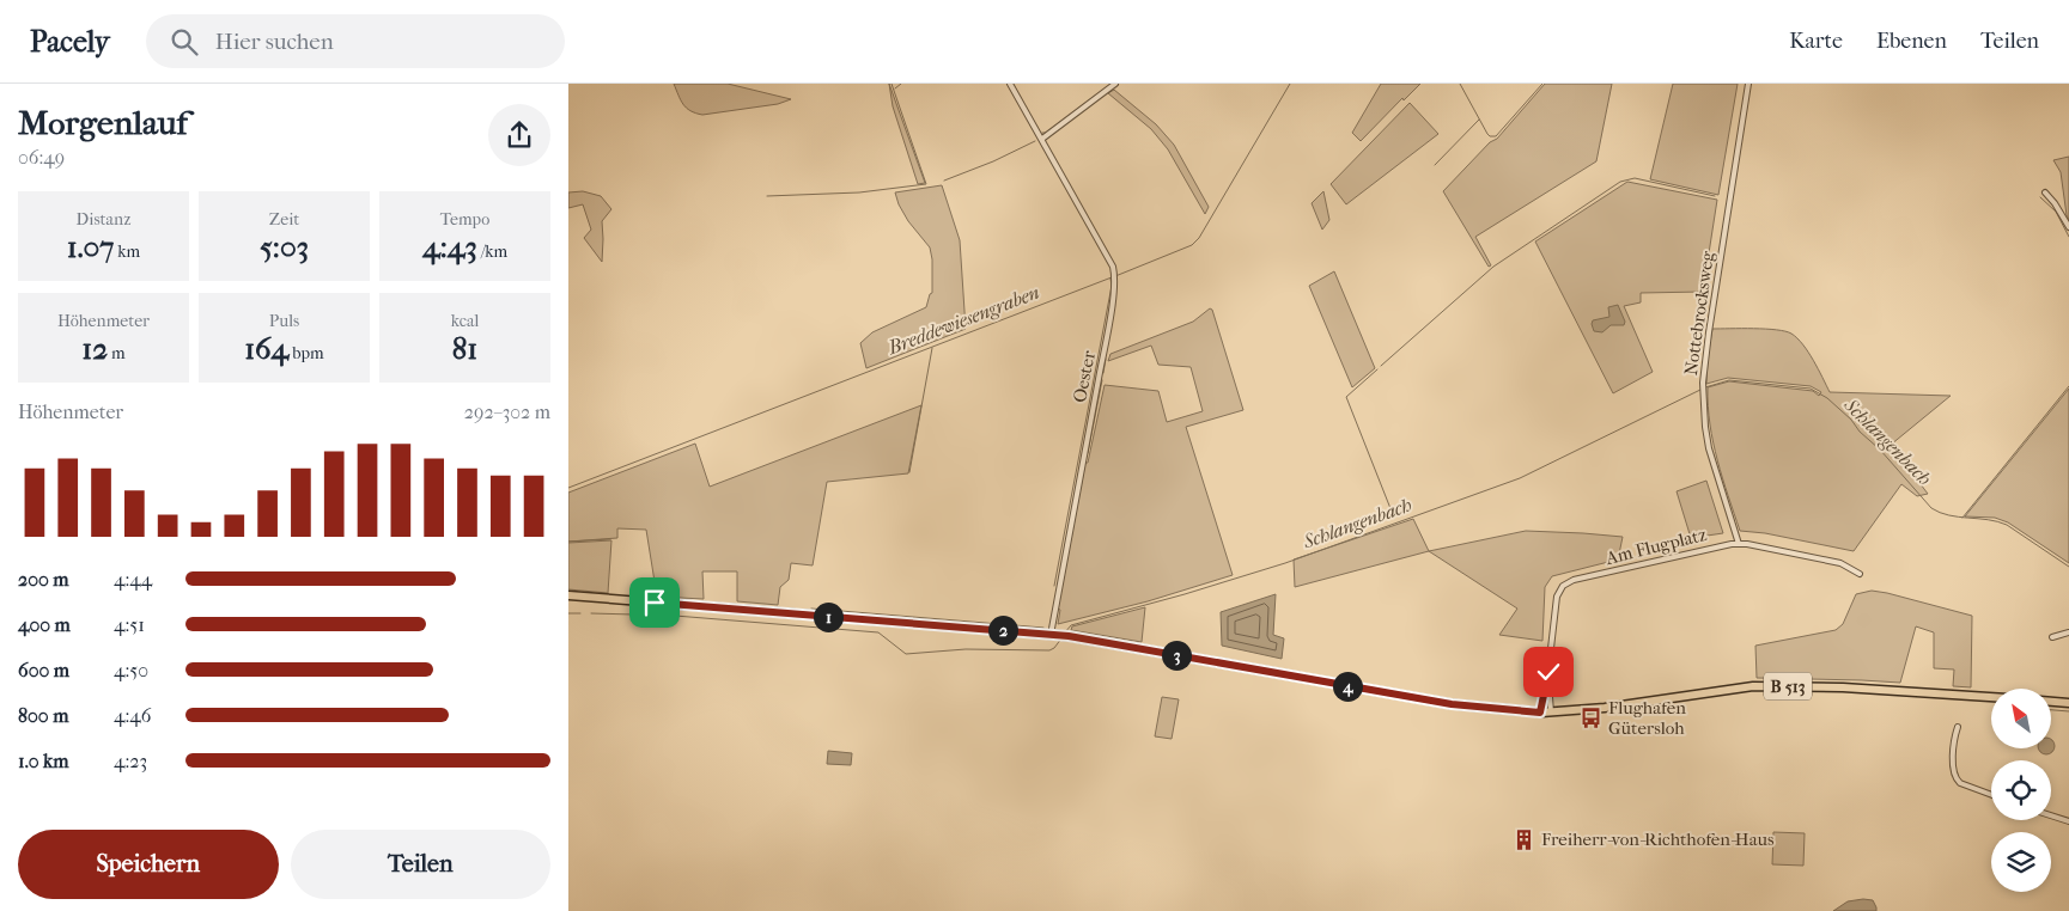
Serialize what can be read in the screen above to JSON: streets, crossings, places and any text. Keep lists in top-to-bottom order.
{
  "streets": {
    "main road": ["B 513"],
    "street": ["Nottebrocksweg", "Oester", "Am Flugplatz"]
  },
  "crossings": [
    ["Nottebrocksweg", "Am Flugplatz"],
    ["Oester", "B 513"],
    ["Am Flugplatz", "B 513"]
  ],
  "water": ["Breddewiesengraben", "Schlangenbach"],
  "places": {
    "bus stop": ["Flughafen Gütersloh"],
    "building": ["Freiherr-von-Richthofen-Haus"]
  },
  "north": "top left",
  "page": {
    "header": "Pacely",
    "search": "Hier suchen",
    "nav": ["Karte", "Ebenen", "Teilen"],
    "heading": ["Morgenlauf", "06:49"],
    "stats": [
      ["Distanz", "1.07 km"],
      ["Zeit", "5:03"],
      ["Tempo", "4:43 /km"],
      ["Höhenmeter", "12 m"],
      ["Puls", "164 bpm"],
      ["kcal", "81"]
    ],
    "chart": ["Höhenmeter", "292–302 m"],
    "list": [
      {
        "name": "200 m",
        "note": "4:44"
      },
      {
        "name": "400 m",
        "note": "4:51"
      },
      {
        "name": "600 m",
        "note": "4:50"
      },
      {
        "name": "800 m",
        "note": "4:46"
      },
      {
        "name": "1.0 km",
        "note": "4:23"
      }
    ],
    "pins": [
      "1",
      "2",
      "3",
      "4"
    ],
    "buttons": ["Speichern", "Teilen"]
  }
}
